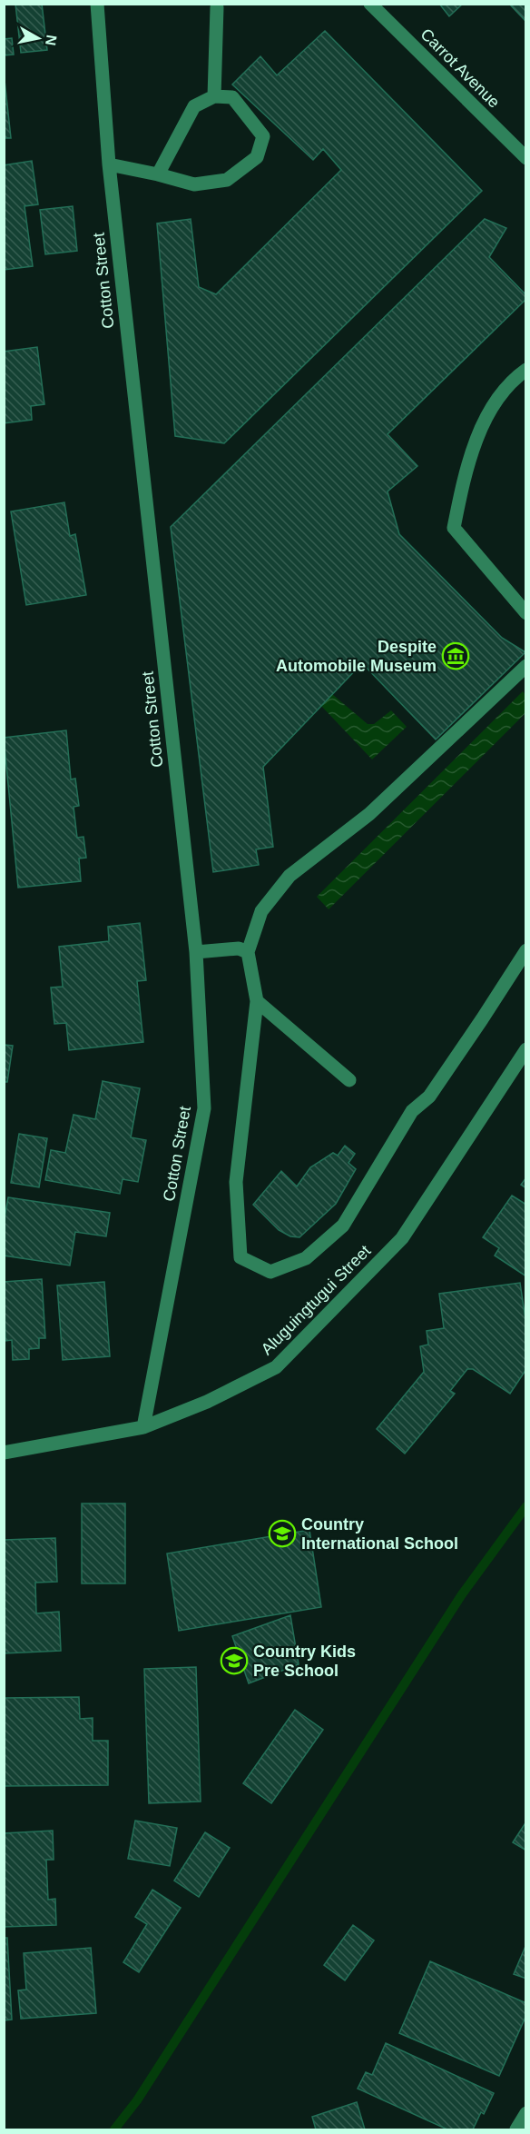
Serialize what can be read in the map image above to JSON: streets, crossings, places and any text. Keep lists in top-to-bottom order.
{
  "streets": {
    "street": ["Carrot Avenue", "Cotton Street", "Aluguingtugui Street"]
  },
  "crossings": [
    ["Cotton Street", "Aluguingtugui Street"]
  ],
  "places": {
    "museum": ["Despite Automobile Museum"],
    "school or university": ["Country International School", "Country Kids Pre School"]
  },
  "north": "right"
}
